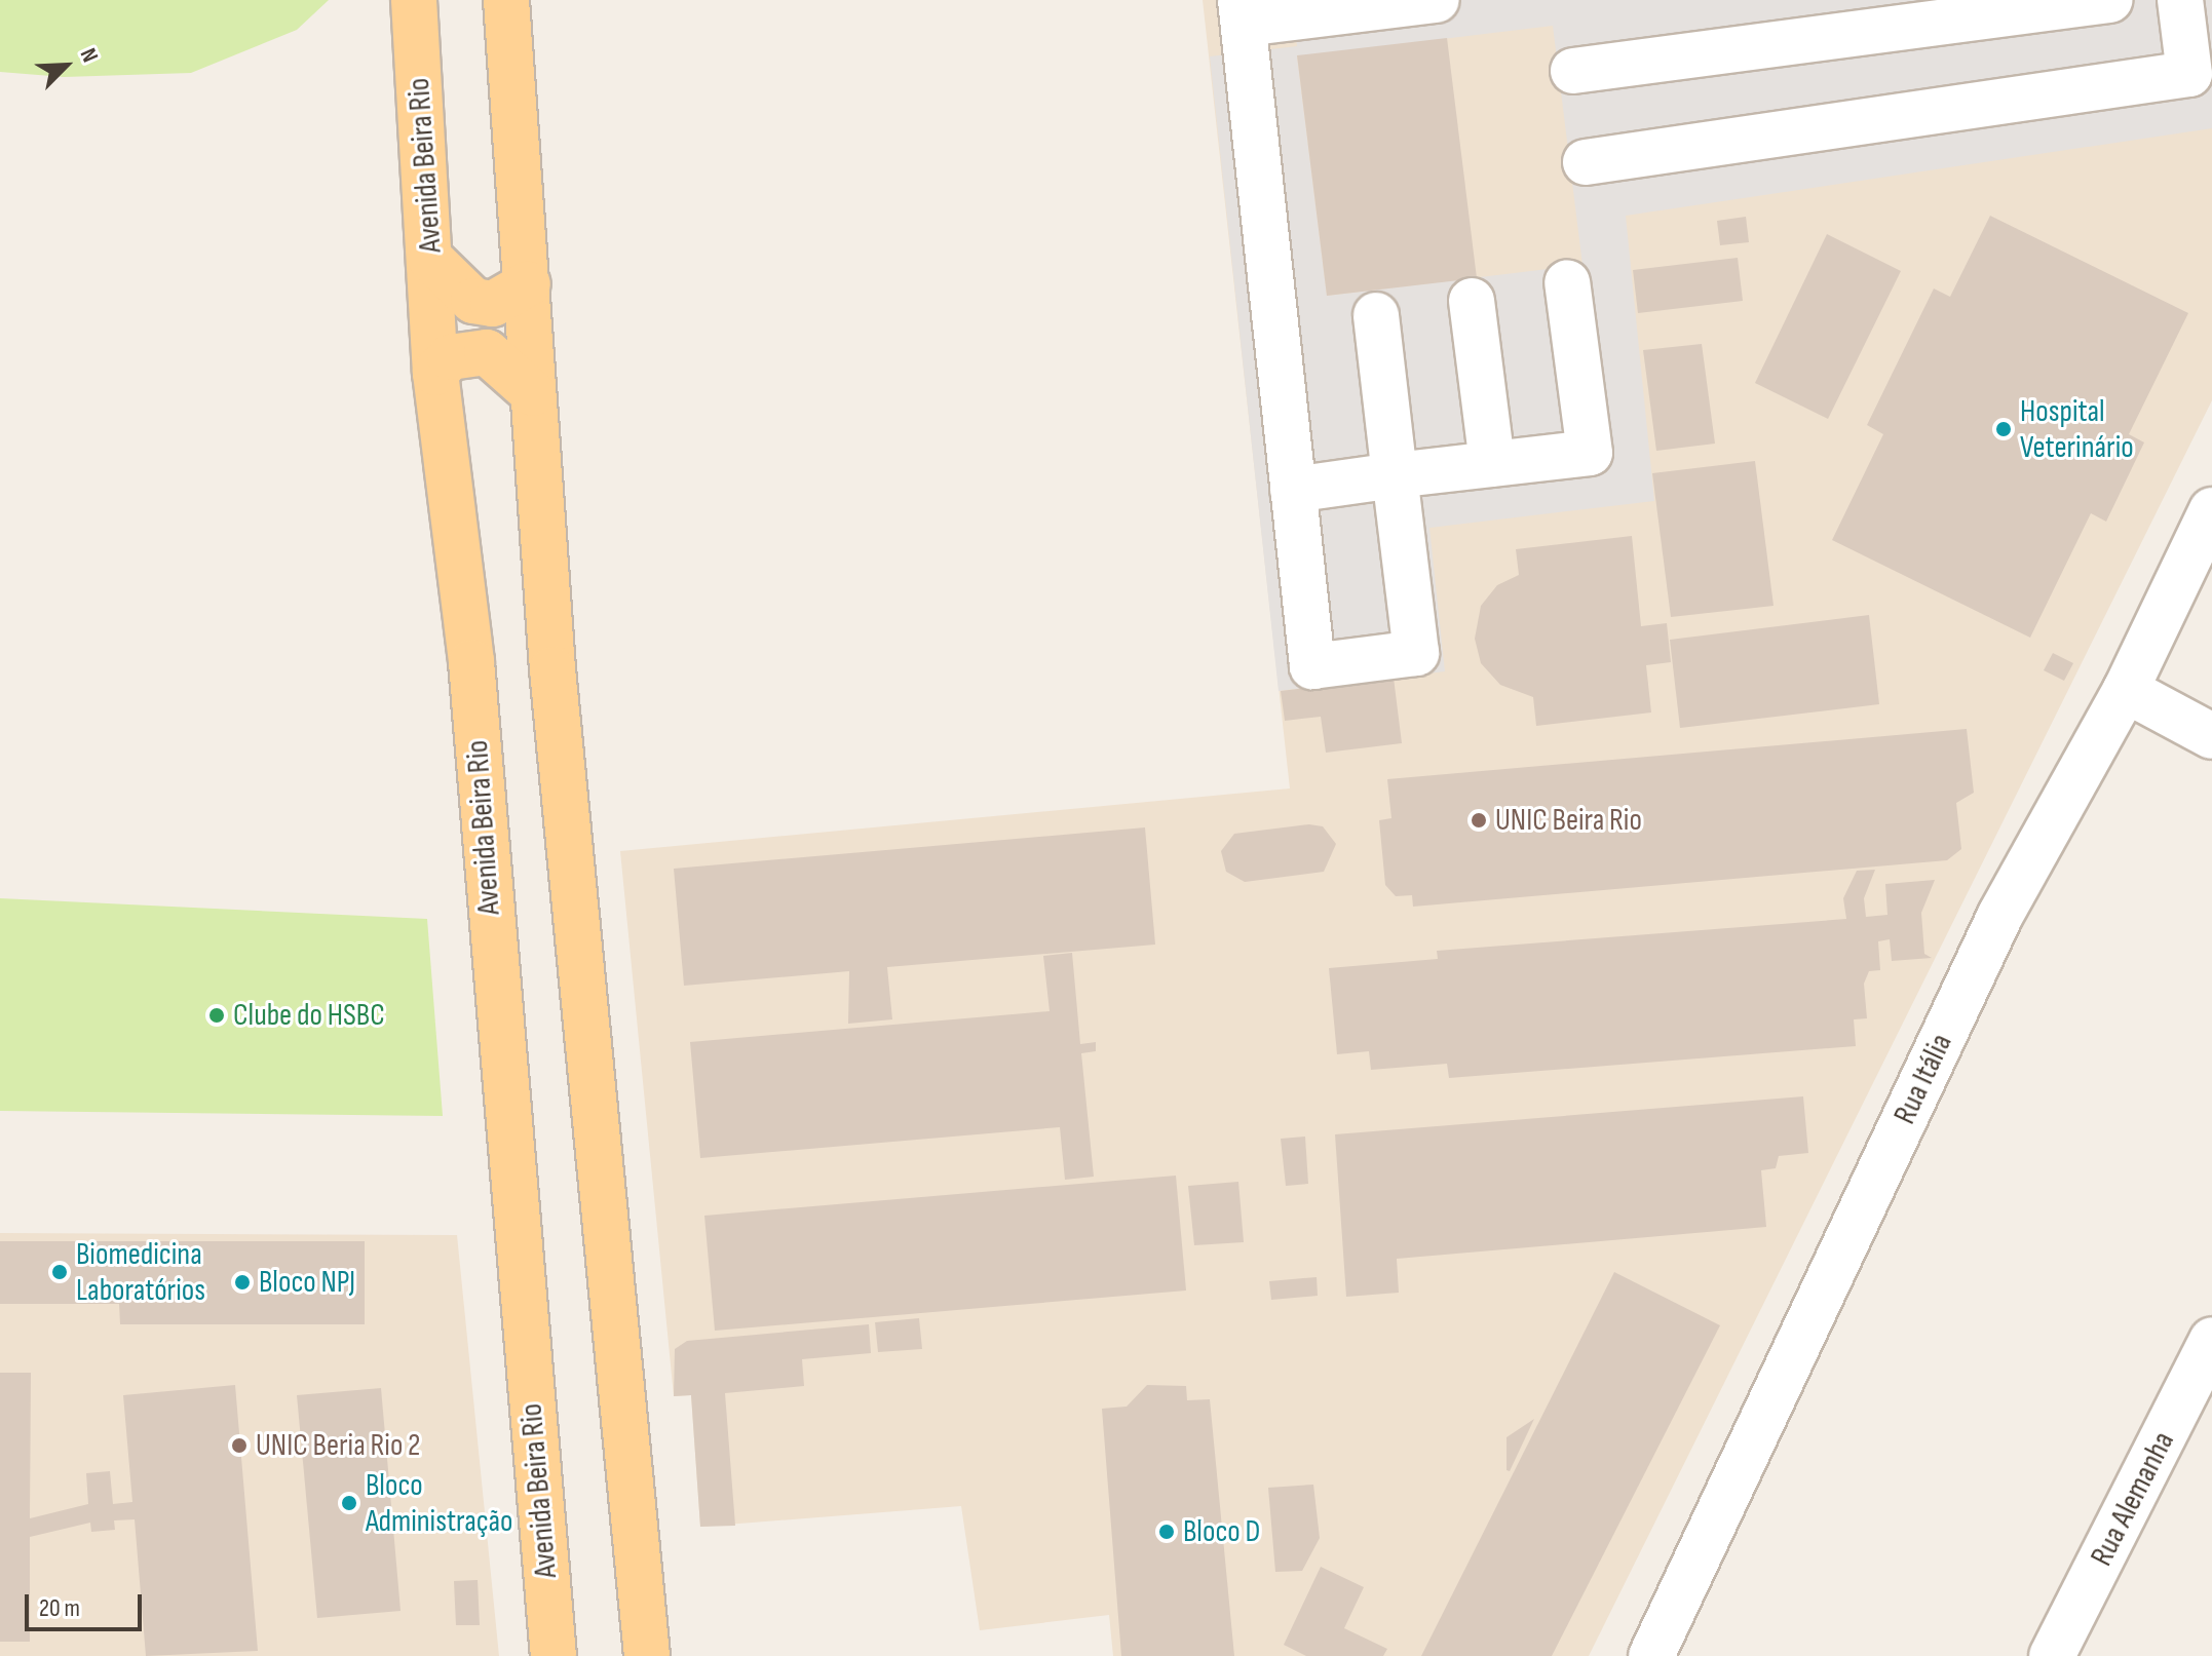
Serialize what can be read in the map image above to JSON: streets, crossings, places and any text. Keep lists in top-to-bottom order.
{
  "streets": {
    "main road": ["Avenida Beira Rio"],
    "street": ["Rua Itália", "Rua Alemanha"]
  },
  "places": [
    "Hospital Veterinário",
    "UNIC Beira Rio",
    "Clube do HSBC",
    "Biomedicina Laboratórios",
    "Bloco NPJ",
    "UNIC Beria Rio 2",
    "Bloco Administração",
    "Bloco D"
  ],
  "scale_bar": "20 m",
  "north": "top right"
}
